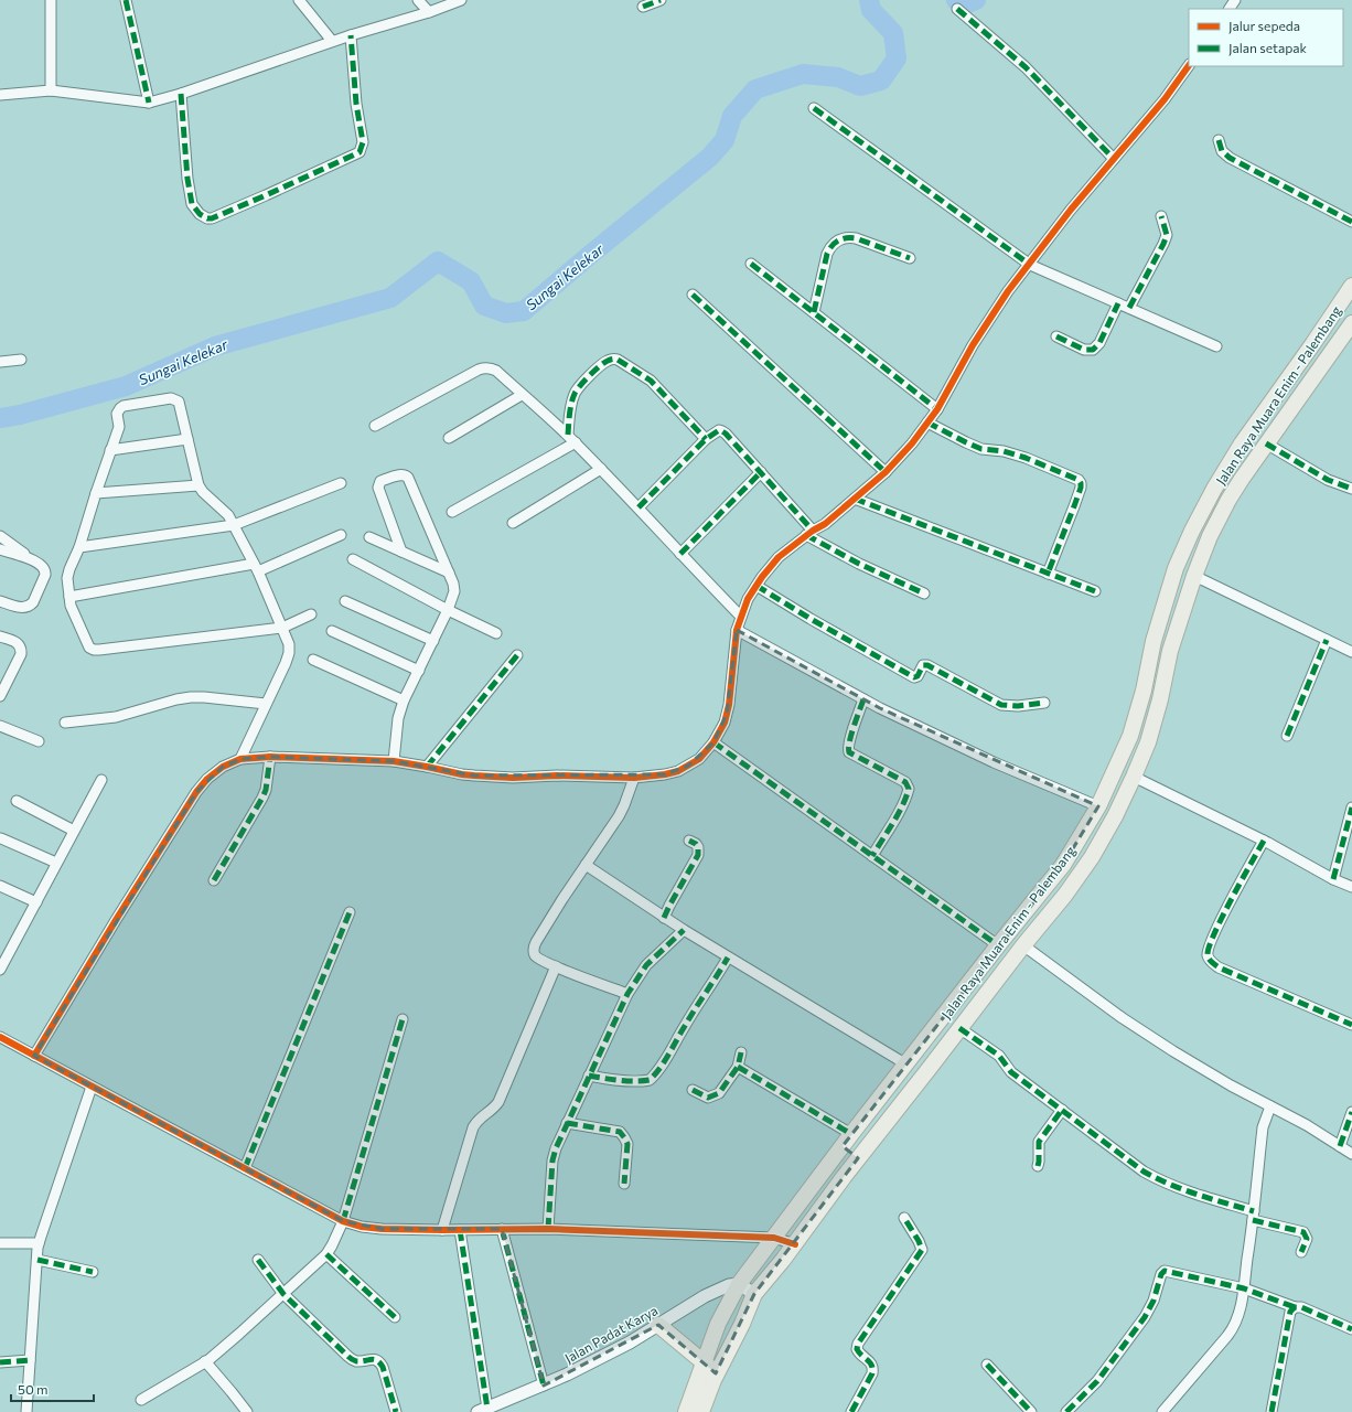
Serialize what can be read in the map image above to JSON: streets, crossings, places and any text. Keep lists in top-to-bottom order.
{
  "streets": {
    "main road": ["Jalan Raya Muara Enim - Palembang"],
    "street": ["Jalan Padat Karya"]
  },
  "crossings": [
    ["Jalan Raya Muara Enim - Palembang", "Jalan Padat Karya"]
  ],
  "water": ["Sungai Kelekar"],
  "legend": ["Jalur sepeda", "Jalan setapak"],
  "scale_bar": "50 m"
}
